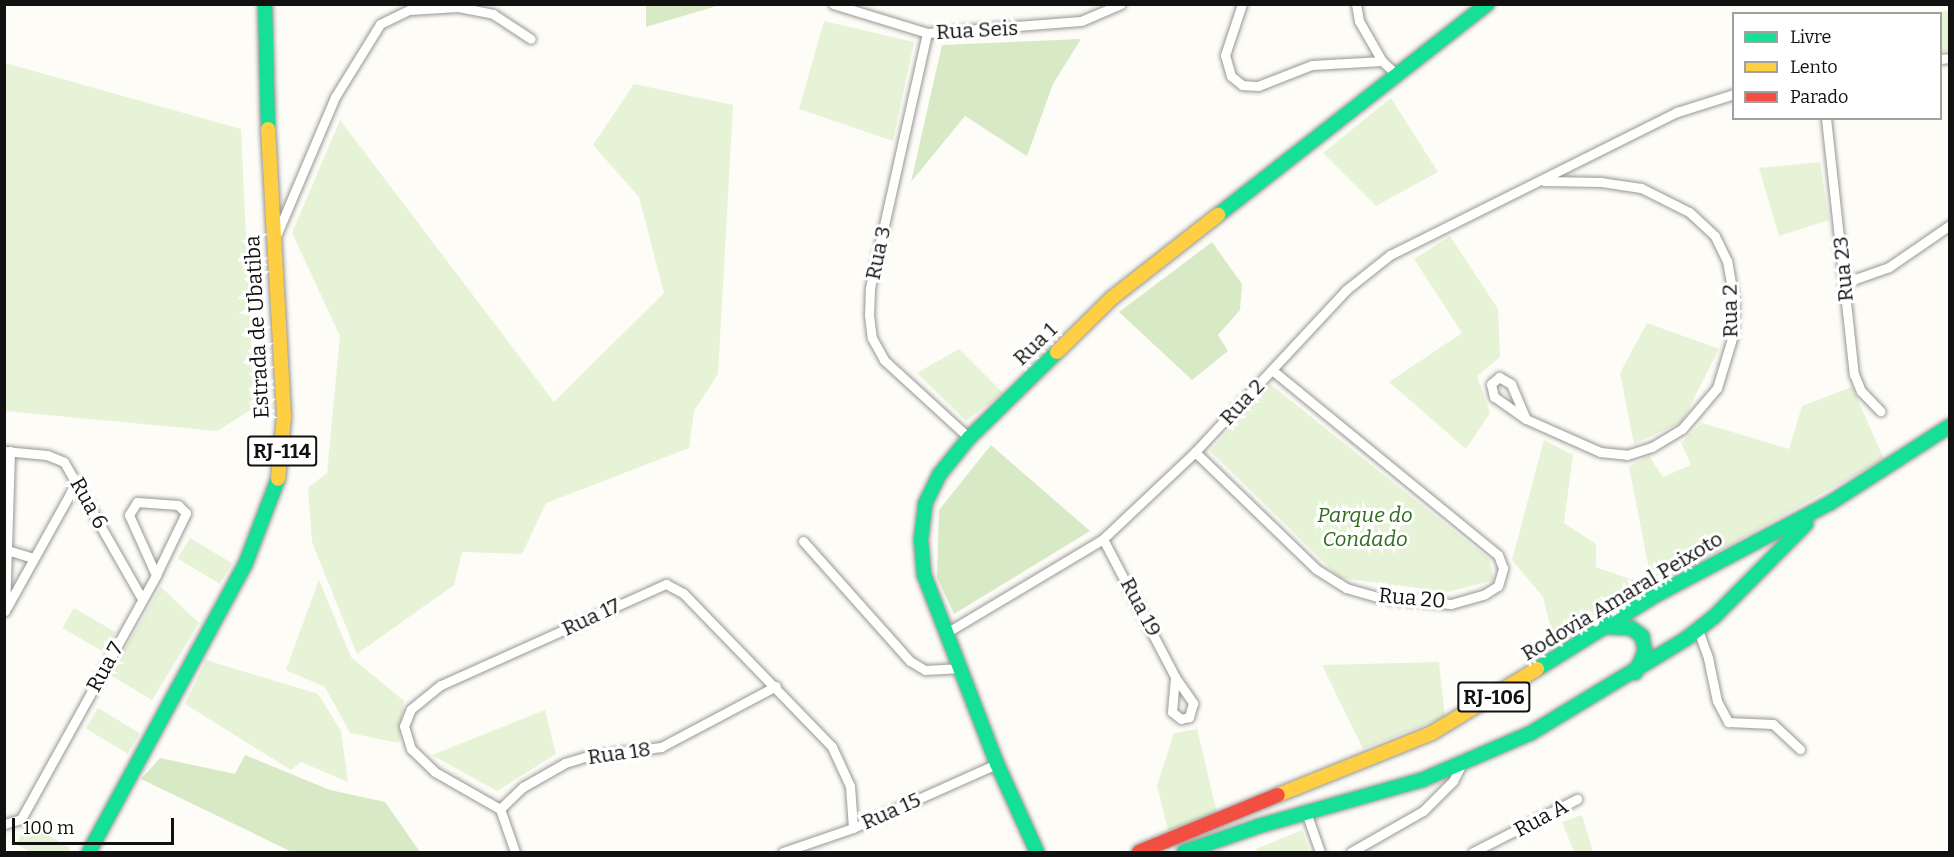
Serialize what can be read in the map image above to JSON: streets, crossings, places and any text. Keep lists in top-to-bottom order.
{
  "streets": {
    "main road": [
      "Estrada de Ubatiba",
      "Rua 1",
      "RJ-114",
      "Rodovia Amaral Peixoto",
      "RJ-106"
    ],
    "street": [
      "Rua Seis",
      "Rua 3",
      "Rua 23",
      "Rua 2",
      "Rua 6",
      "Rua 20",
      "Rua 19",
      "Rua 17",
      "Rua 7",
      "Rua 18",
      "Rua 15",
      "Rua A"
    ]
  },
  "crossings": [
    ["Rua Seis", "Rua 3"],
    ["Rua 3", "Rua 1"],
    ["Rua 2", "Rua 1"],
    ["Rua 2", "Rua 20"],
    ["Rua 2", "Rua 19"],
    ["Rua 1", "Rua 15"],
    ["Rua 6", "Rua 7"],
    ["Rua 17", "Rua 18"],
    ["Rua 17", "Rua 15"]
  ],
  "parks": ["Parque do Condado"],
  "legend": ["Livre", "Lento", "Parado"],
  "scale_bar": "100 m"
}
